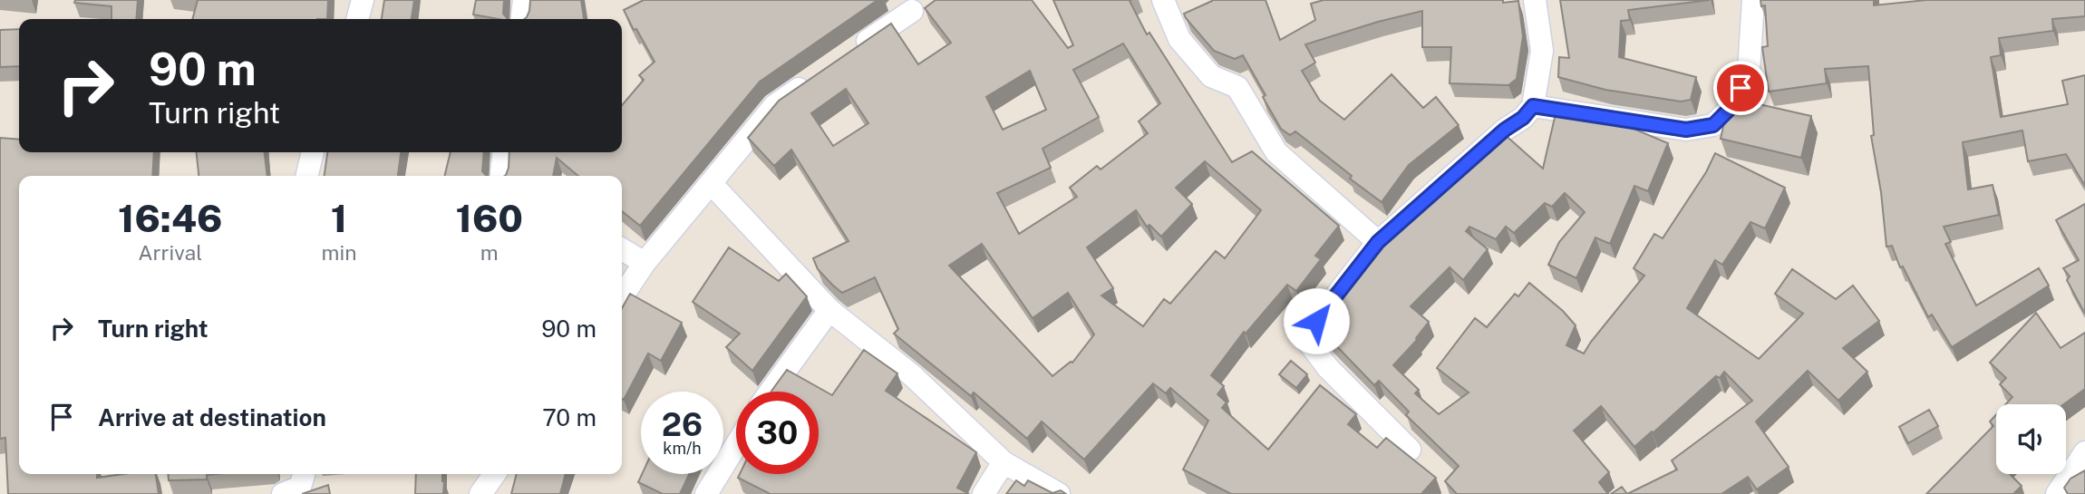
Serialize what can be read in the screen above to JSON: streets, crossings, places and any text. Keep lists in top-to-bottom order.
{
  "page": {
    "turn": ["90 m", "Turn right"],
    "eta": [
      "16:46",
      "Arrival",
      "1",
      "min",
      "160",
      "m"
    ],
    "list": [
      {
        "name": "Turn right",
        "value": "90 m"
      },
      {
        "name": "Arrive at destination",
        "value": "70 m"
      }
    ],
    "speed": "26 km/h",
    "limit": "30"
  }
}
